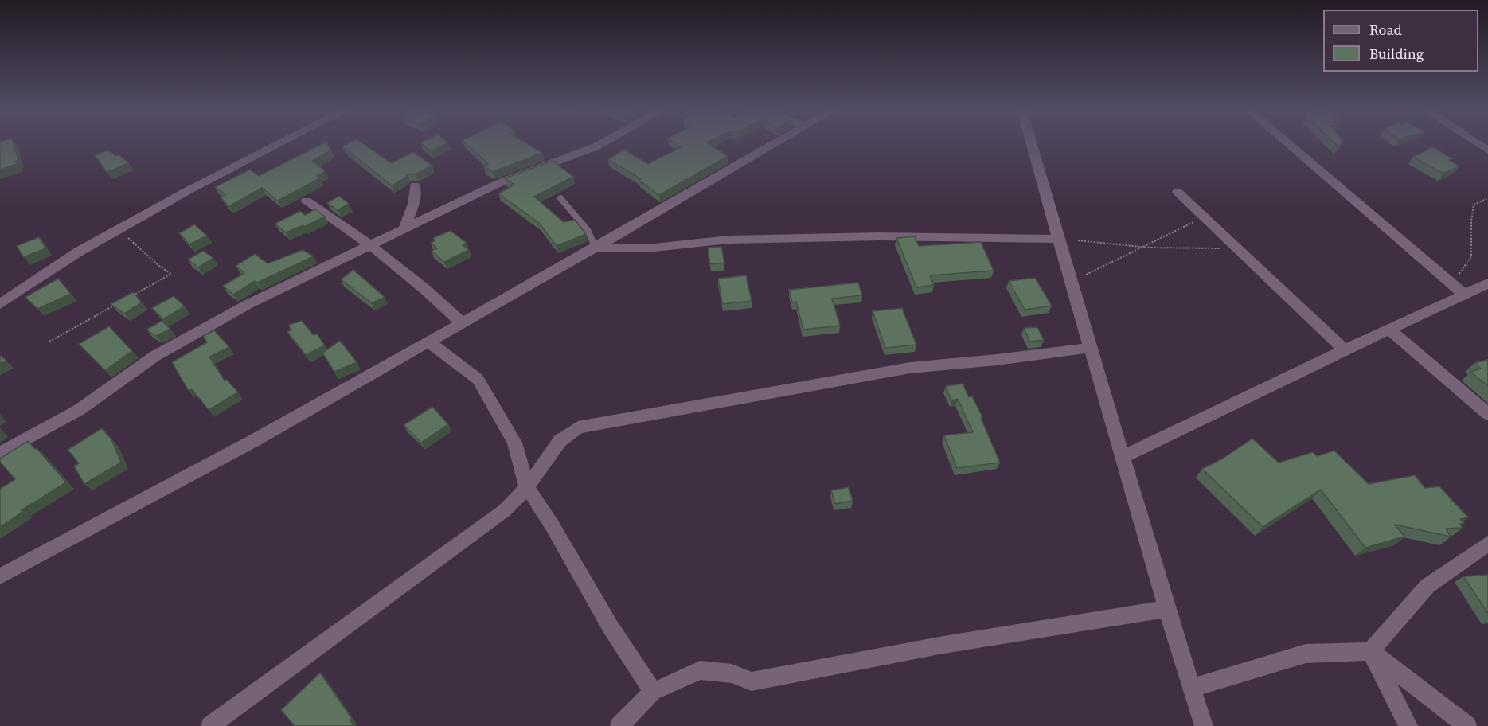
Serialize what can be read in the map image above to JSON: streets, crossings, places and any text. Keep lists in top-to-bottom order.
{
  "legend": ["Road", "Building"]
}
